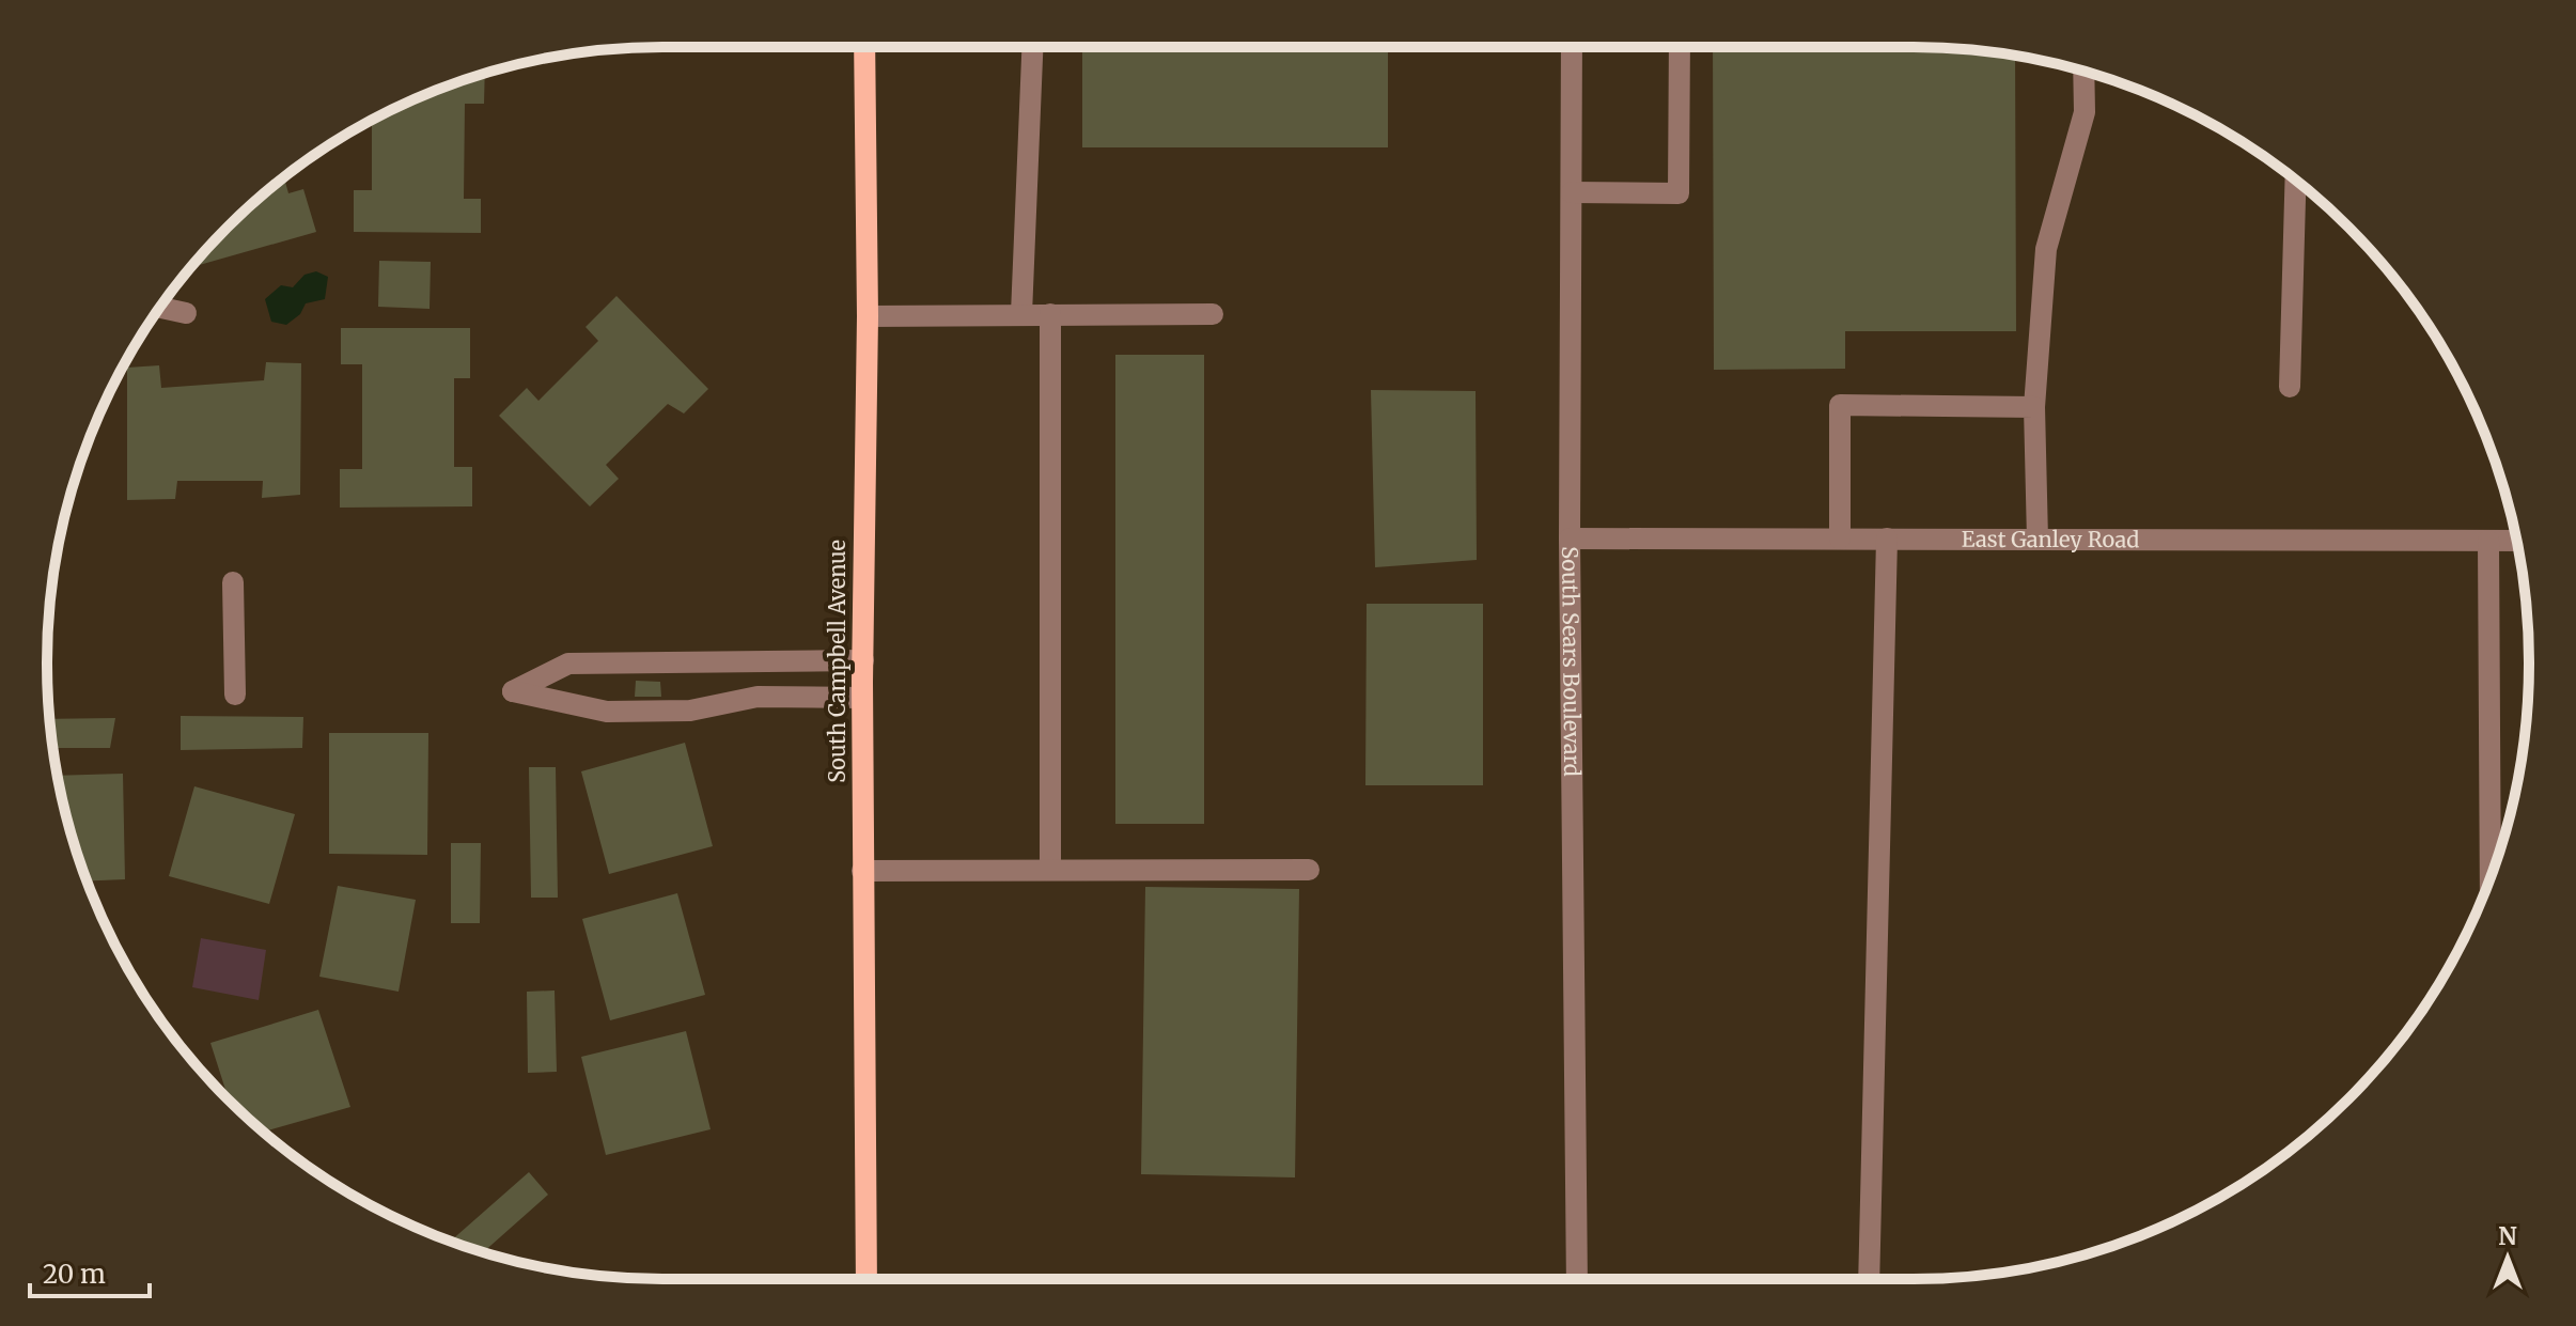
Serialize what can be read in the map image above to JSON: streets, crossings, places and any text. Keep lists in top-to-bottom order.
{
  "streets": {
    "main road": ["South Campbell Avenue"],
    "street": ["East Ganley Road", "South Sears Boulevard"]
  },
  "crossings": [
    ["East Ganley Road", "South Sears Boulevard"]
  ],
  "scale_bar": "20 m",
  "north": "top"
}
